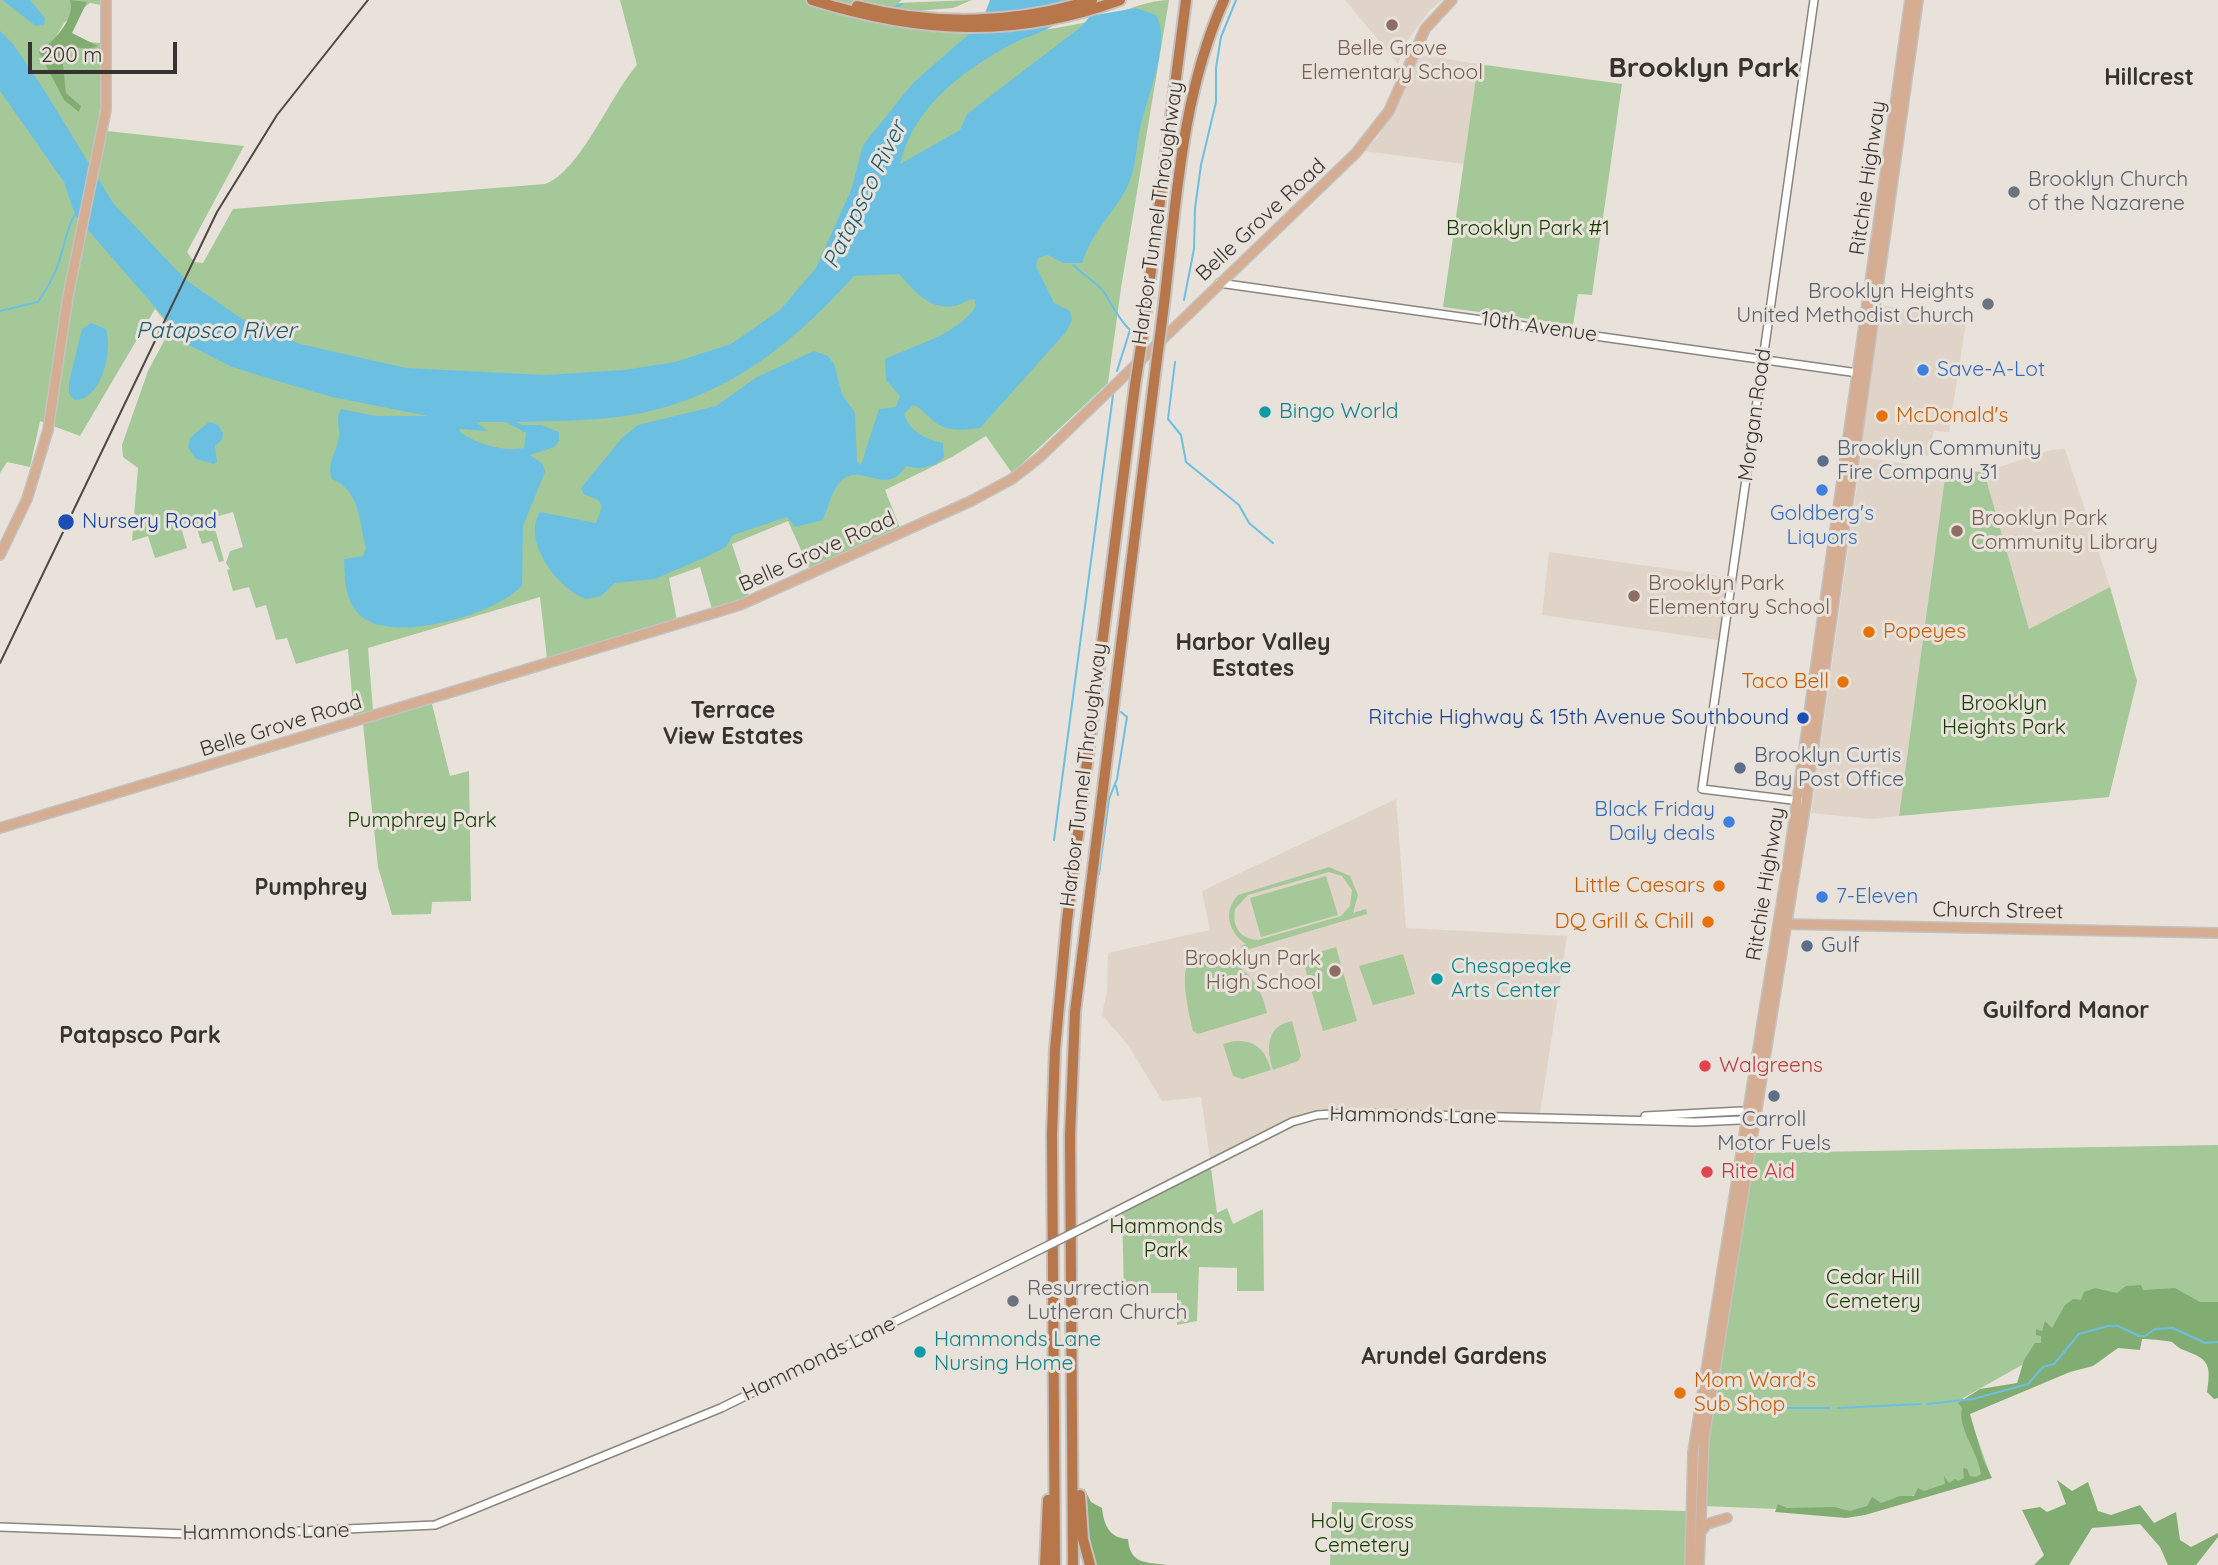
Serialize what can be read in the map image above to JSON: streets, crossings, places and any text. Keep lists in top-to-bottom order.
{
  "streets": {
    "highway": ["Harbor Tunnel Throughway"],
    "main road": ["Ritchie Highway", "Belle Grove Road", "Church Street"],
    "street": ["10th Avenue", "Morgan Road", "Hammonds Lane"]
  },
  "crossings": [
    ["Ritchie Highway", "10th Avenue"],
    ["Ritchie Highway", "Morgan Road"],
    ["Ritchie Highway", "Church Street"],
    ["Ritchie Highway", "Hammonds Lane"],
    ["Belle Grove Road", "10th Avenue"],
    ["10th Avenue", "Morgan Road"]
  ],
  "districts": [
    "Brooklyn Park",
    "Hillcrest",
    "Harbor Valley Estates",
    "Terrace View Estates",
    "Pumphrey",
    "Guilford Manor",
    "Patapsco Park",
    "Arundel Gardens"
  ],
  "water": ["Patapsco River"],
  "parks": [
    "Brooklyn Park #1",
    "Brooklyn Heights Park",
    "Pumphrey Park",
    "Hammonds Park",
    "Cedar Hill Cemetery",
    "Holy Cross Cemetery"
  ],
  "places": [
    "Belle Grove Elementary School",
    "Brooklyn Church of the Nazarene",
    "Brooklyn Heights United Methodist Church",
    "Save-A-Lot",
    "Bingo World",
    "McDonald's",
    "Brooklyn Community Fire Company 31",
    "Goldberg's Liquors",
    "Nursery Road",
    "Brooklyn Park Community Library",
    "Brooklyn Park Elementary School",
    "Popeyes",
    "Taco Bell",
    "Ritchie Highway & 15th Avenue Southbound",
    "Brooklyn Curtis Bay Post Office",
    "Black Friday Daily deals",
    "Little Caesars",
    "7-Eleven",
    "DQ Grill & Chill",
    "Gulf",
    "Brooklyn Park High School",
    "Chesapeake Arts Center",
    "Walgreens",
    "Carroll Motor Fuels",
    "Rite Aid",
    "Resurrection Lutheran Church",
    "Hammonds Lane Nursing Home",
    "Mom Ward's Sub Shop"
  ],
  "scale_bar": "200 m"
}
